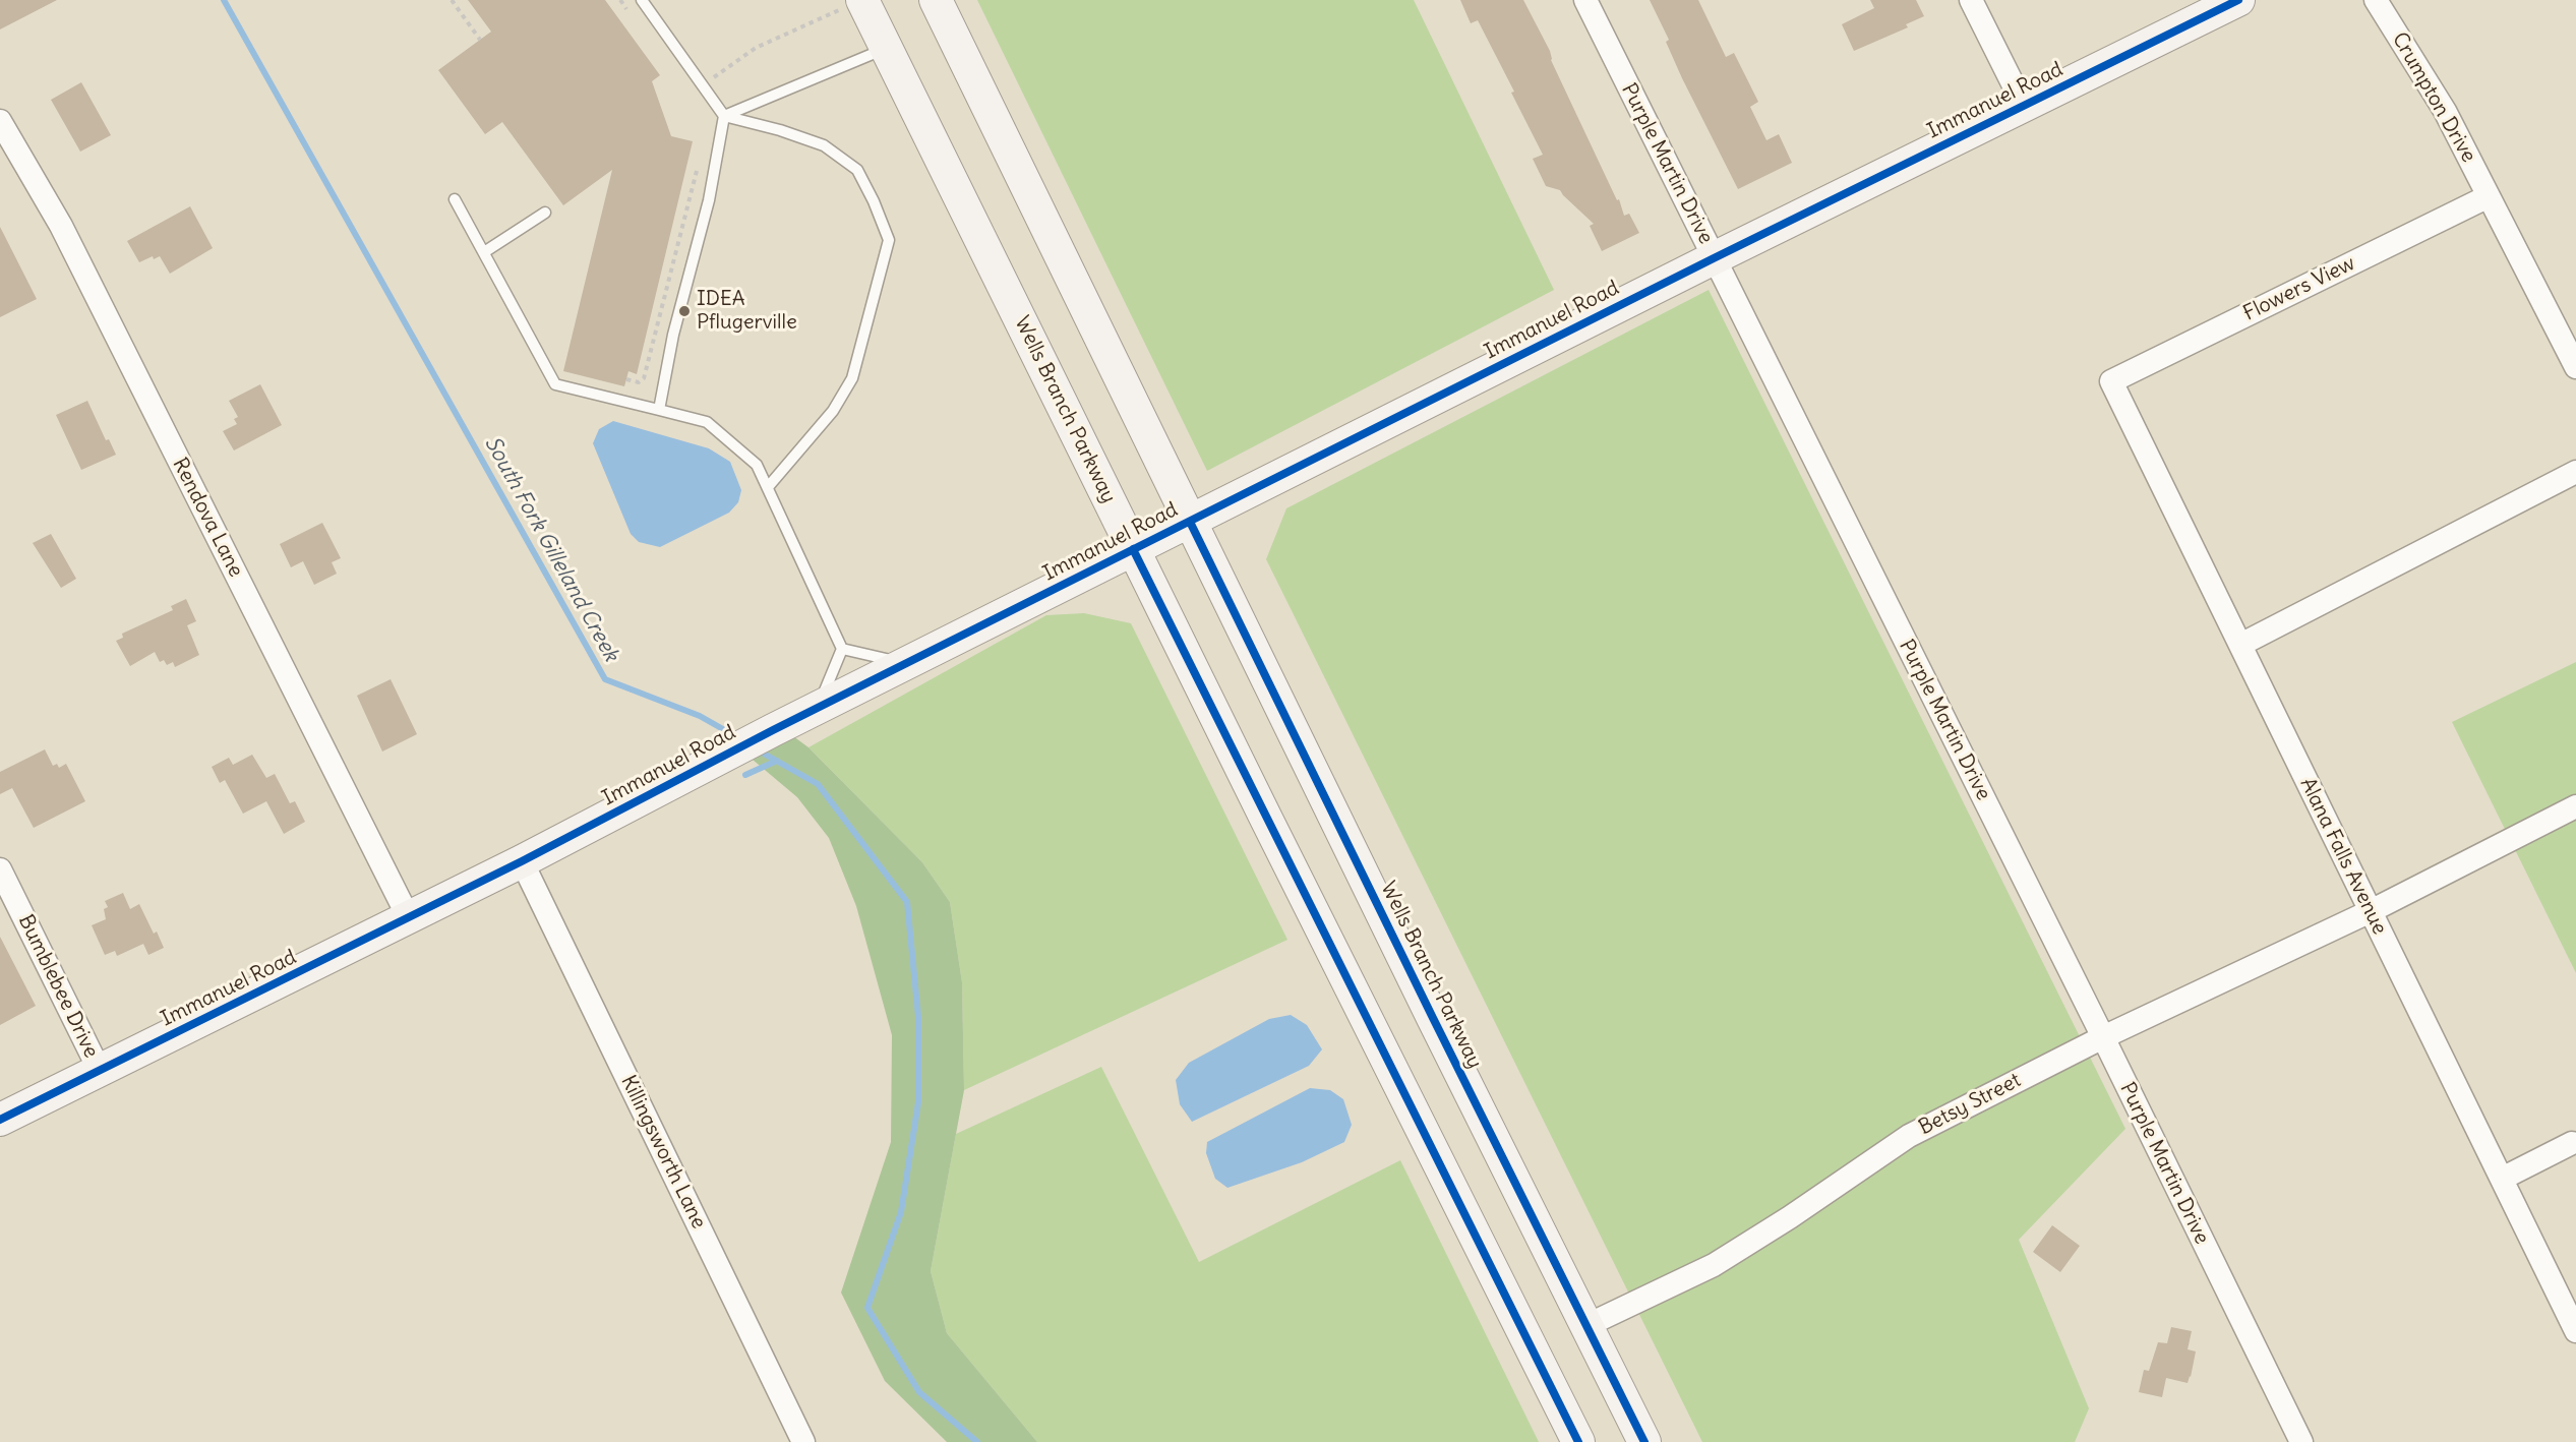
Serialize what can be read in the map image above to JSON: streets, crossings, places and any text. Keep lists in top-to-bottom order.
{
  "streets": {
    "street": [
      "Crumpton Drive",
      "Immanuel Road",
      "Purple Martin Drive",
      "Flowers View",
      "Wells Branch Parkway",
      "Rendova Lane",
      "Alana Falls Avenue",
      "Bumblebee Drive",
      "Betsy Street",
      "Killingsworth Lane"
    ]
  },
  "crossings": [
    ["Crumpton Drive", "Flowers View"],
    ["Immanuel Road", "Purple Martin Drive"],
    ["Immanuel Road", "Wells Branch Parkway"],
    ["Immanuel Road", "Rendova Lane"],
    ["Immanuel Road", "Bumblebee Drive"],
    ["Immanuel Road", "Killingsworth Lane"],
    ["Purple Martin Drive", "Betsy Street"],
    ["Flowers View", "Alana Falls Avenue"],
    ["Wells Branch Parkway", "Betsy Street"],
    ["Alana Falls Avenue", "Betsy Street"]
  ],
  "water": ["South Fork Gilleland Creek"],
  "places": ["IDEA Pflugerville"]
}
